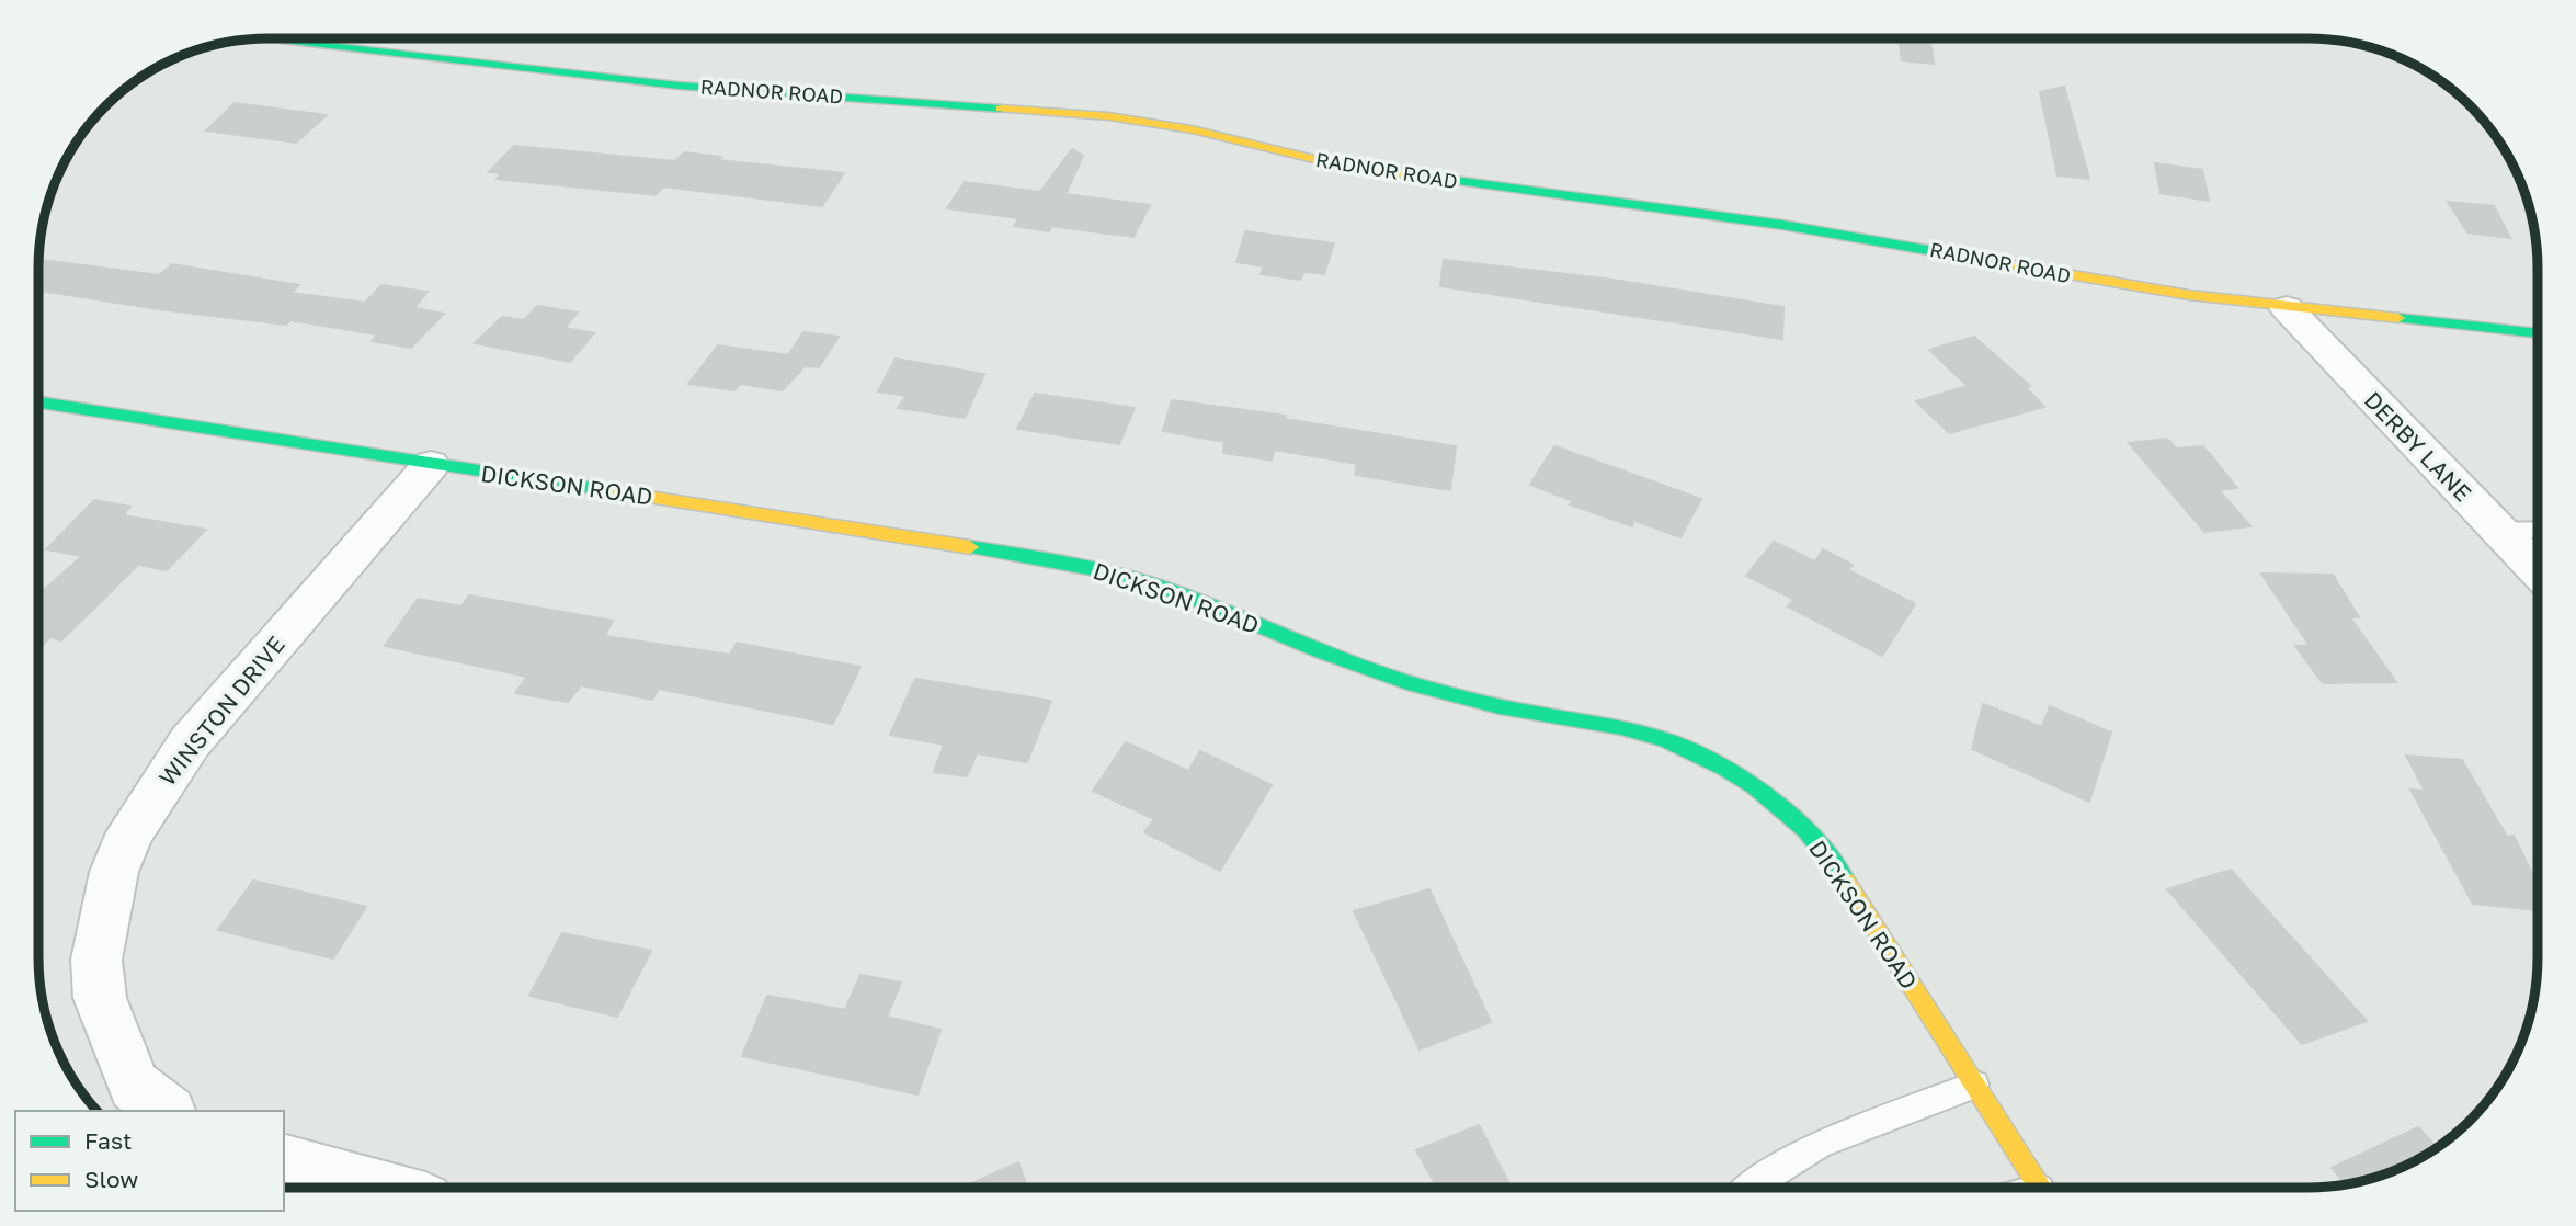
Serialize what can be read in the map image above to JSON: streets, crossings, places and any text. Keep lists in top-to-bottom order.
{
  "streets": {
    "street": [
      "RADNOR ROAD",
      "DERBY LANE",
      "DICKSON ROAD",
      "WINSTON DRIVE"
    ]
  },
  "crossings": [
    ["RADNOR ROAD", "DERBY LANE"],
    ["DICKSON ROAD", "WINSTON DRIVE"]
  ],
  "legend": ["Fast", "Slow"]
}
